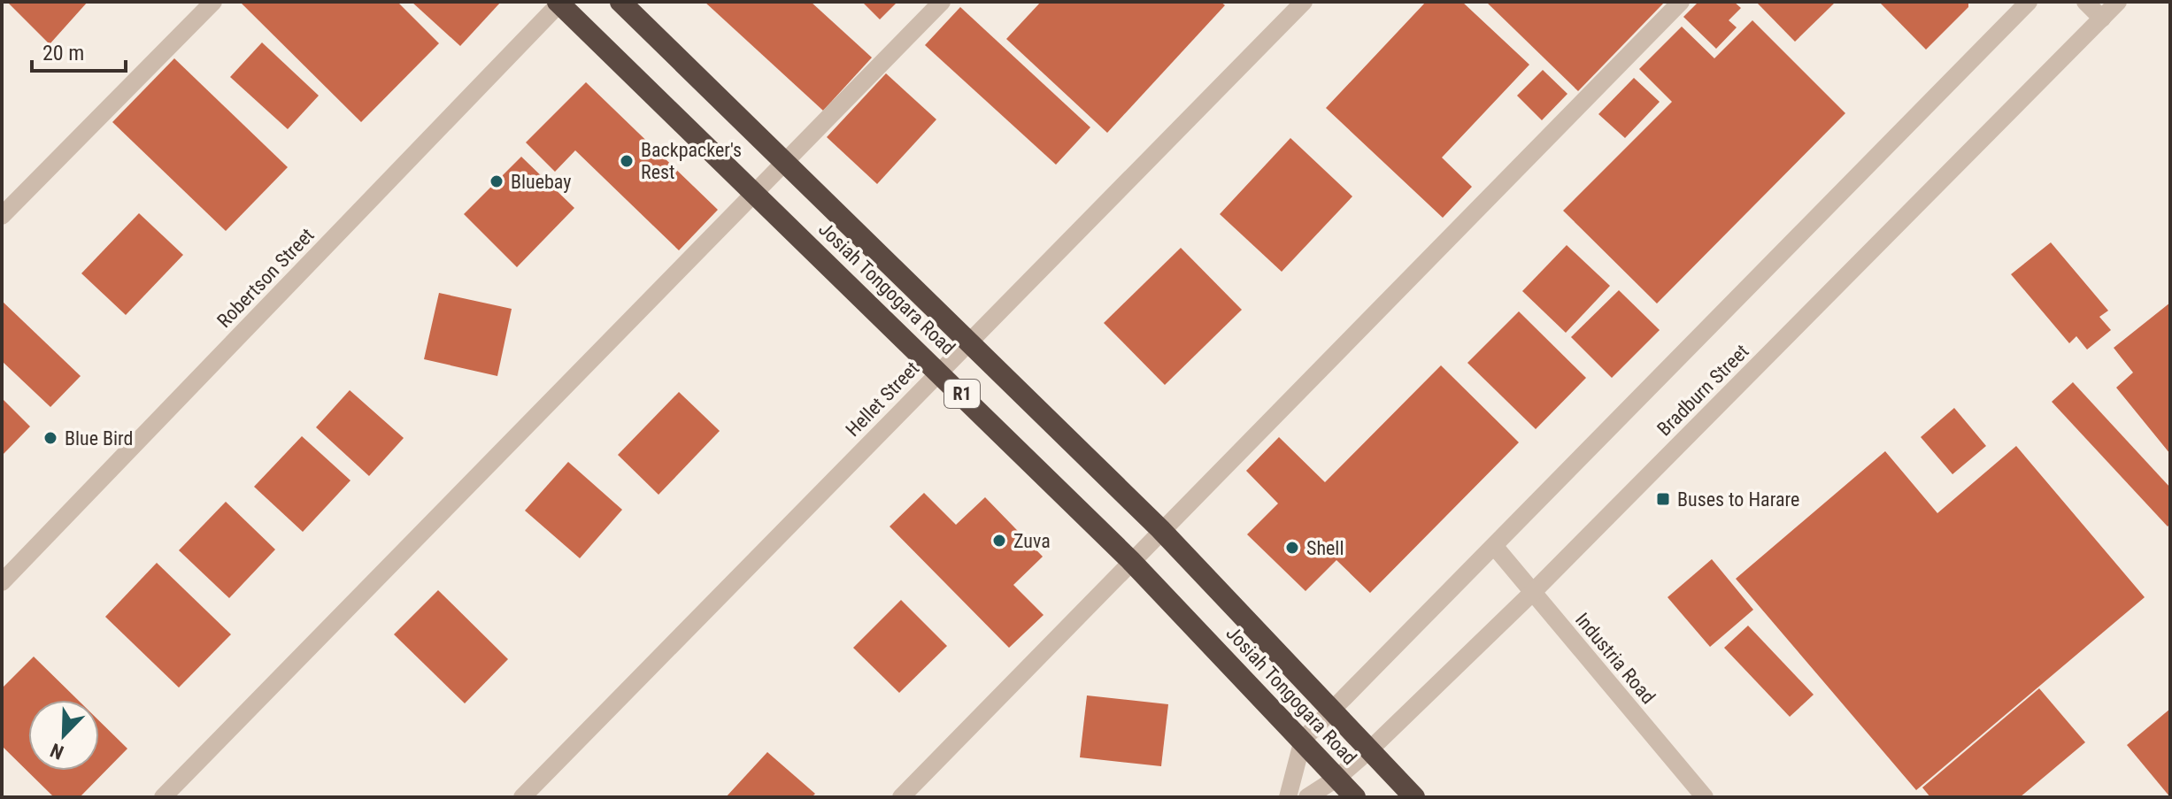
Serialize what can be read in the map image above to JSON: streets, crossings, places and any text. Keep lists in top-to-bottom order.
{
  "streets": {
    "highway": ["Josiah Tongogara Road", "R1"],
    "street": [
      "Robertson Street",
      "Bradburn Street",
      "Hellet Street",
      "Industria Road"
    ]
  },
  "crossings": [
    ["Robertson Street", "Josiah Tongogara Road"],
    ["Josiah Tongogara Road", "Bradburn Street"],
    ["Josiah Tongogara Road", "Hellet Street"],
    ["Bradburn Street", "Industria Road"]
  ],
  "places": {
    "other": [
      "Backpacker's Rest",
      "Bluebay",
      "Blue Bird",
      "Zuva",
      "Shell"
    ],
    "transit": ["Buses to Harare"]
  },
  "scale_bar": "20 m",
  "north": "bottom left"
}
